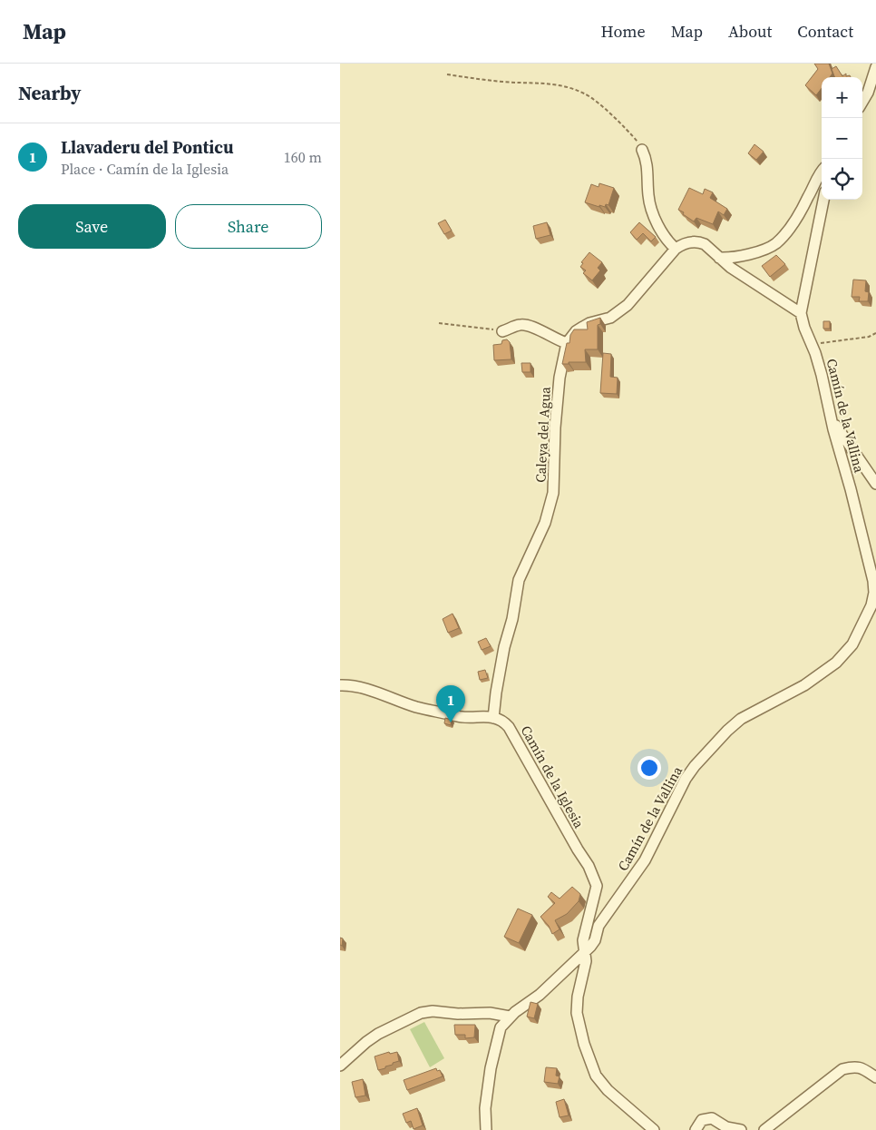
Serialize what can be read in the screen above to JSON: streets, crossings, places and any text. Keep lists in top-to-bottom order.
{
  "streets": {
    "street": ["Camín de la Vallina", "Caleya del Agua", "Camín de la Iglesia"]
  },
  "crossings": [
    ["Camín de la Vallina", "Camín de la Iglesia"],
    ["Caleya del Agua", "Camín de la Iglesia"]
  ],
  "page": {
    "header": "Map",
    "nav": [
      "Home",
      "Map",
      "About",
      "Contact"
    ],
    "heading": "Nearby",
    "map_buttons": ["+", "−"],
    "list": [
      {
        "mark": "1",
        "name": "Llavaderu del Ponticu",
        "note": "Place · Camín de la Iglesia",
        "value": "160 m"
      }
    ],
    "buttons": ["Save", "Share"],
    "pins": "1"
  }
}
